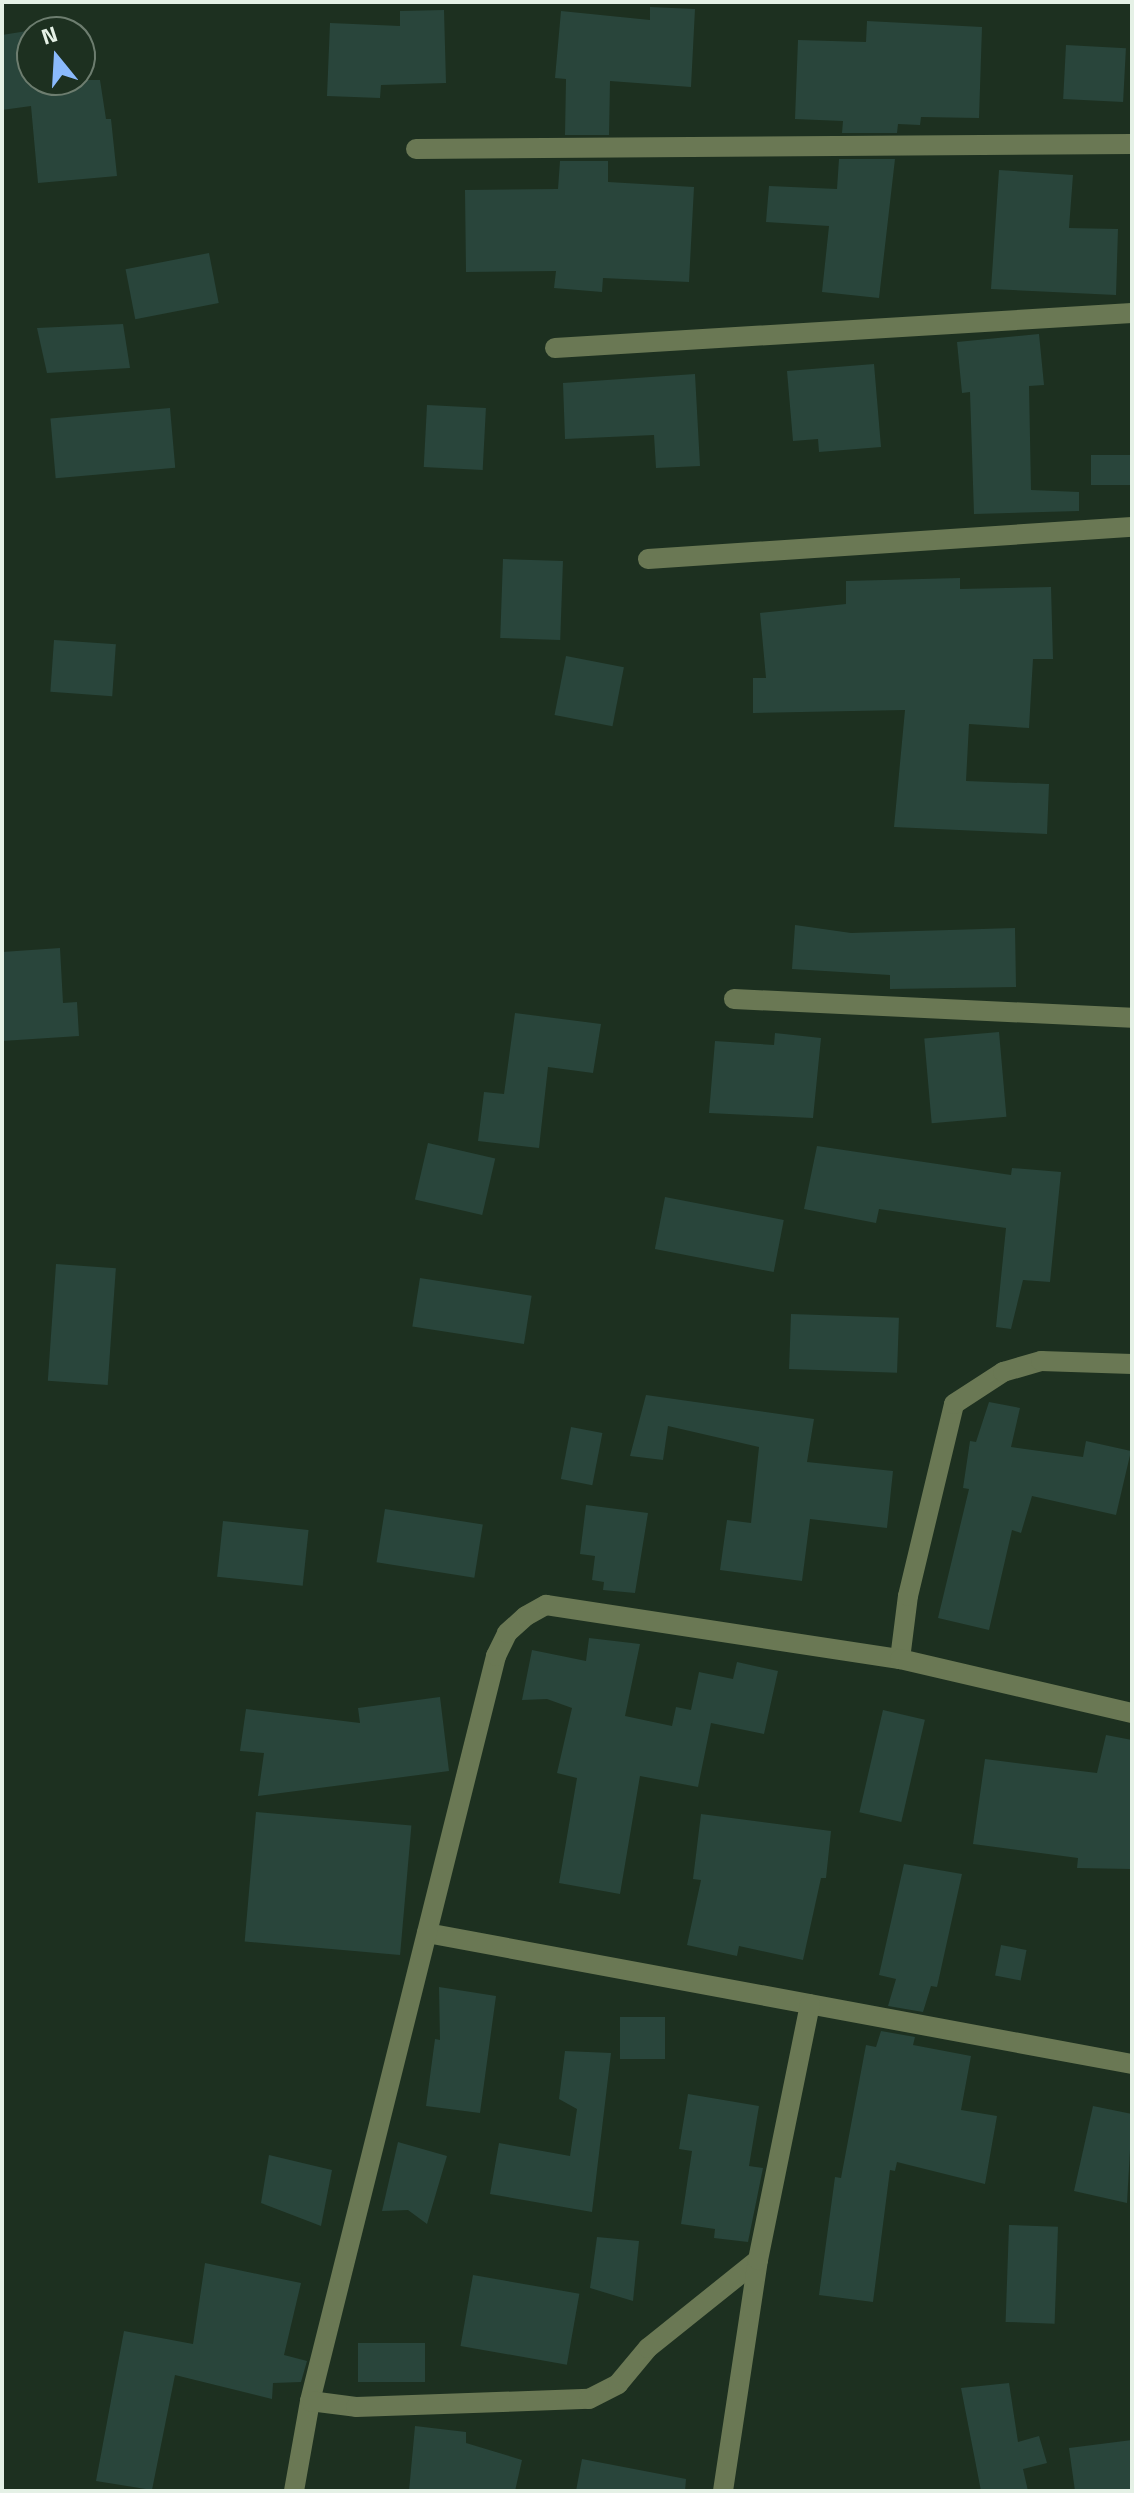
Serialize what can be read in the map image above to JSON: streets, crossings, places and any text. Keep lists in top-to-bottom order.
{
  "north": "top"
}
